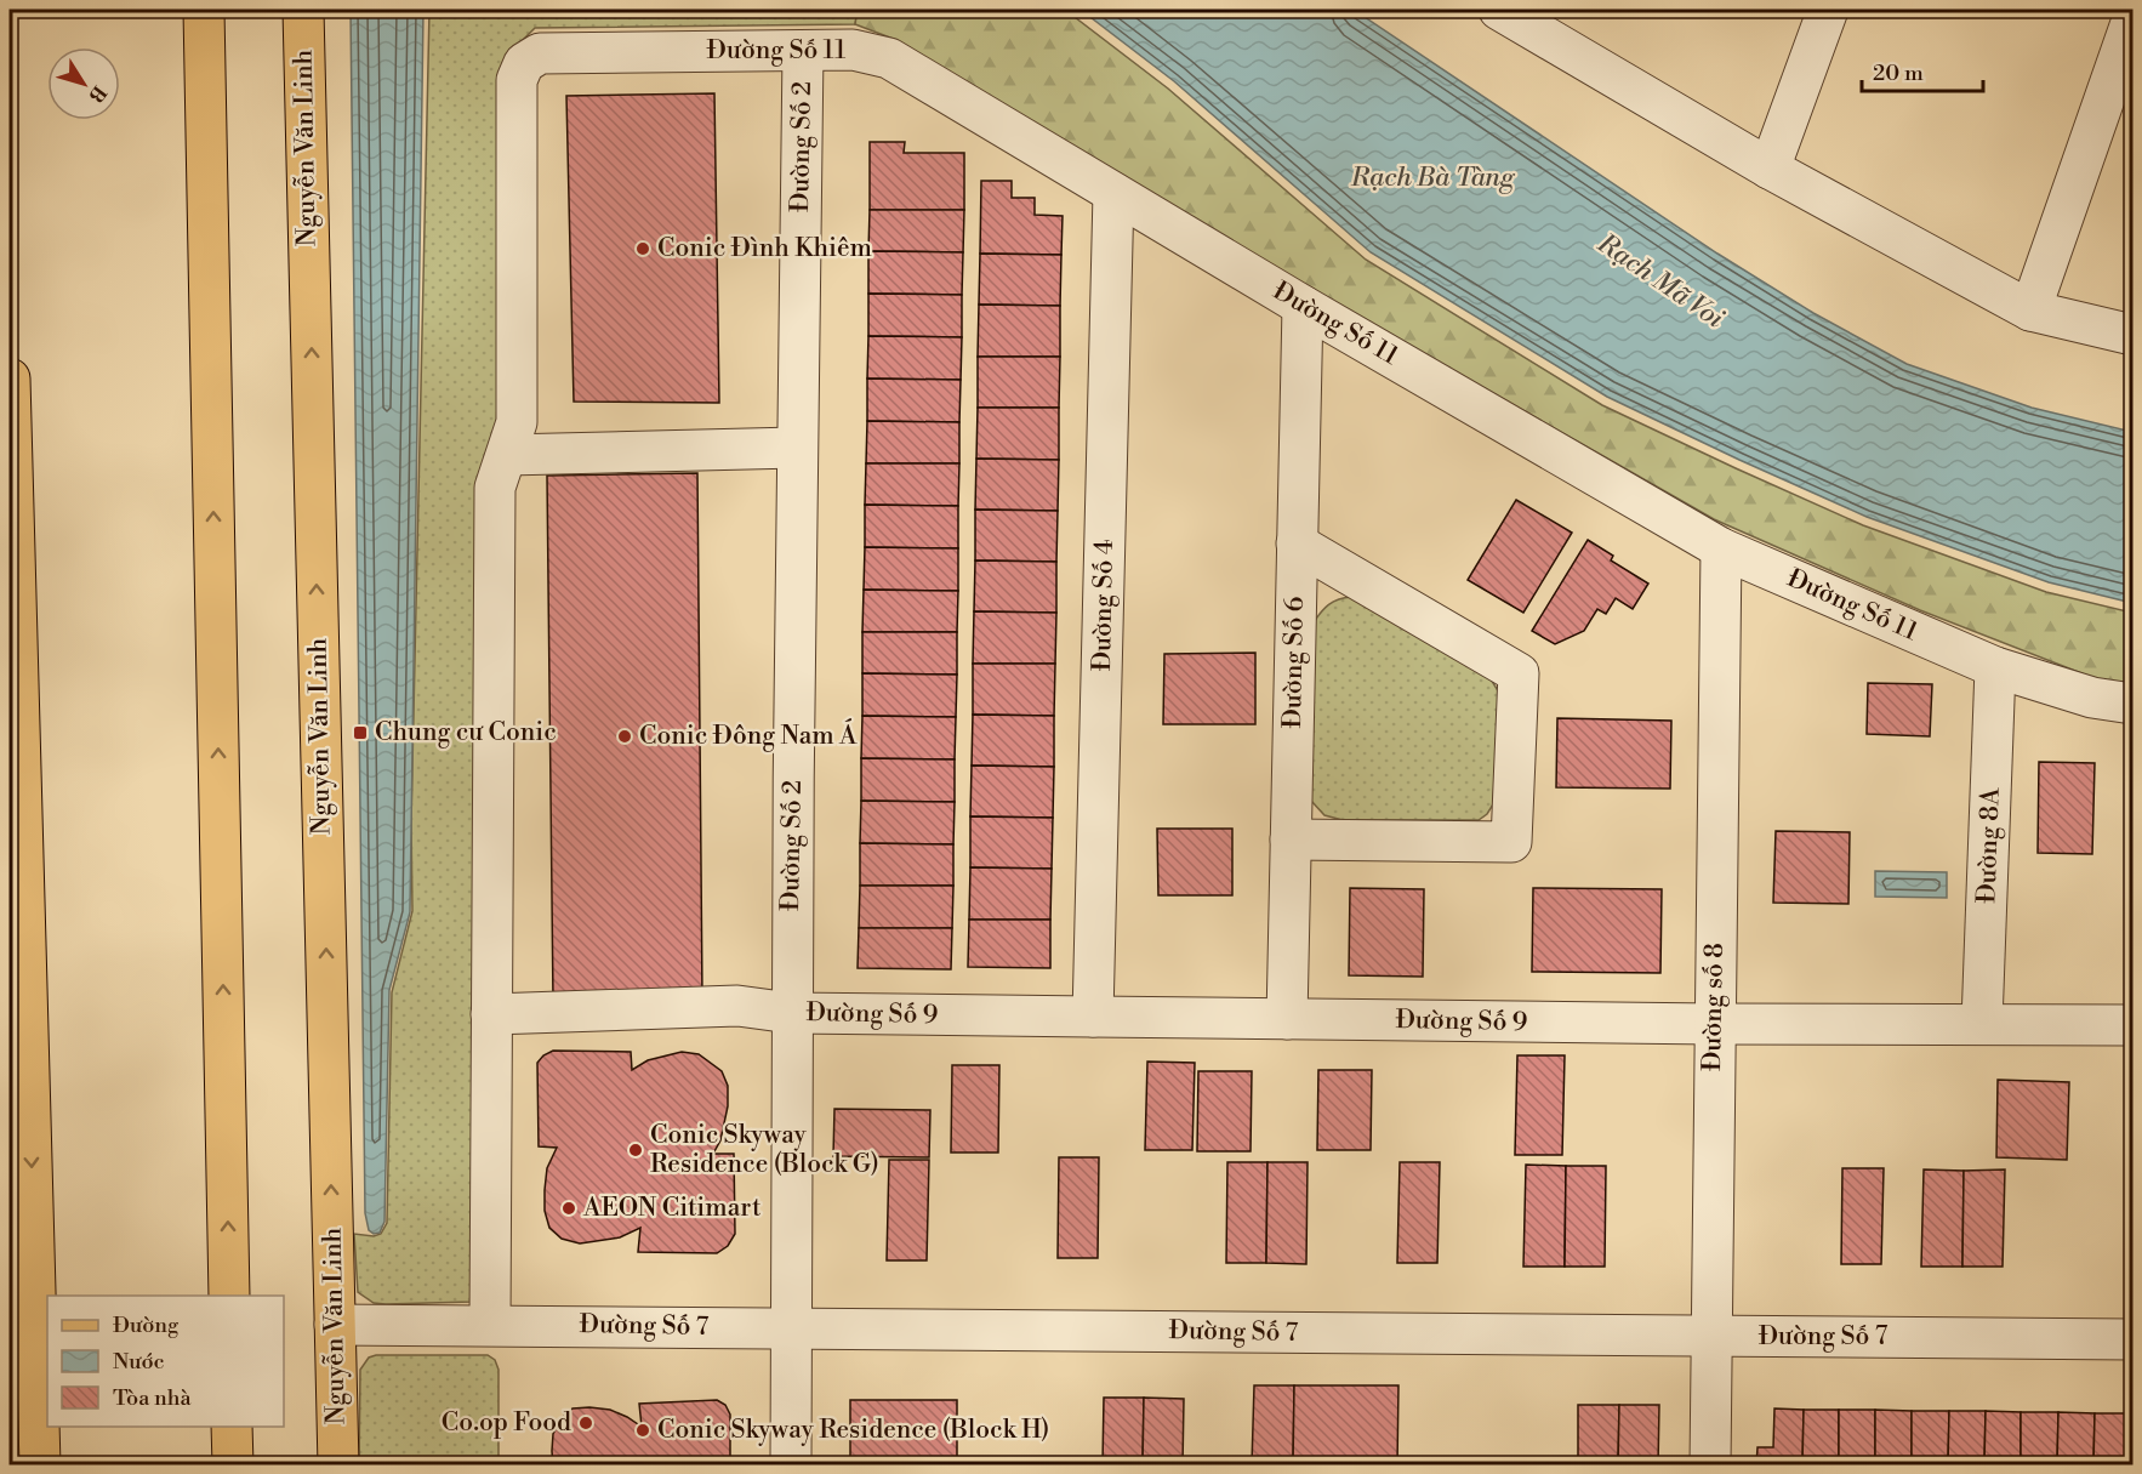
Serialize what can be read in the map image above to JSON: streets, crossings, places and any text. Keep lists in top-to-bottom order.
{
  "streets": {
    "main road": ["Nguyễn Văn Linh"],
    "street": [
      "Đường Số 11",
      "Đường Số 2",
      "Đường Số 4",
      "Đường Số 6",
      "Đường 8A",
      "Đường số 8",
      "Đường Số 9",
      "Đường Số 7"
    ]
  },
  "crossings": [
    ["Đường Số 11", "Đường Số 2"],
    ["Đường Số 11", "Đường Số 4"],
    ["Đường Số 11", "Đường Số 6"],
    ["Đường Số 11", "Đường 8A"],
    ["Đường Số 11", "Đường số 8"],
    ["Đường Số 2", "Đường Số 9"],
    ["Đường Số 2", "Đường Số 7"],
    ["Nguyễn Văn Linh", "Đường Số 7"],
    ["Đường Số 4", "Đường Số 9"],
    ["Đường Số 6", "Đường Số 9"],
    ["Đường 8A", "Đường Số 9"],
    ["Đường số 8", "Đường Số 9"],
    ["Đường số 8", "Đường Số 7"]
  ],
  "water": ["Rạch Bà Tàng", "Rạch Mã Voi"],
  "places": {
    "other": [
      "Conic Đình Khiêm",
      "Conic Đông Nam Á",
      "Conic Skyway Residence (Block G)",
      "AEON Citimart",
      "Co.op Food",
      "Conic Skyway Residence (Block H)"
    ],
    "transit": ["Chung cư Conic"]
  },
  "legend": ["Đường", "Nước", "Tòa nhà"],
  "scale_bar": "20 m",
  "north": "bottom right"
}
